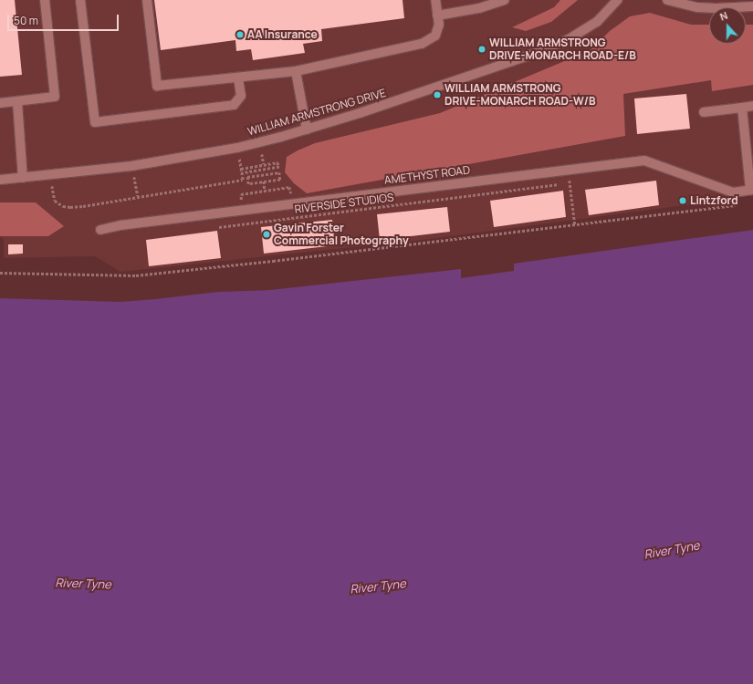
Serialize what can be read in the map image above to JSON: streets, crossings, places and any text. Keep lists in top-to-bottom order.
{
  "streets": {
    "street": ["WILLIAM ARMSTRONG DRIVE", "AMETHYST ROAD"],
    "path": ["RIVERSIDE STUDIOS"]
  },
  "water": ["River Tyne"],
  "places": [
    "AA Insurance",
    "WILLIAM ARMSTRONG DRIVE-MONARCH ROAD-E/B",
    "WILLIAM ARMSTRONG DRIVE-MONARCH ROAD-W/B",
    "Lintzford",
    "Gavin Forster Commercial Photography"
  ],
  "scale_bar": "50 m",
  "north": "top"
}
